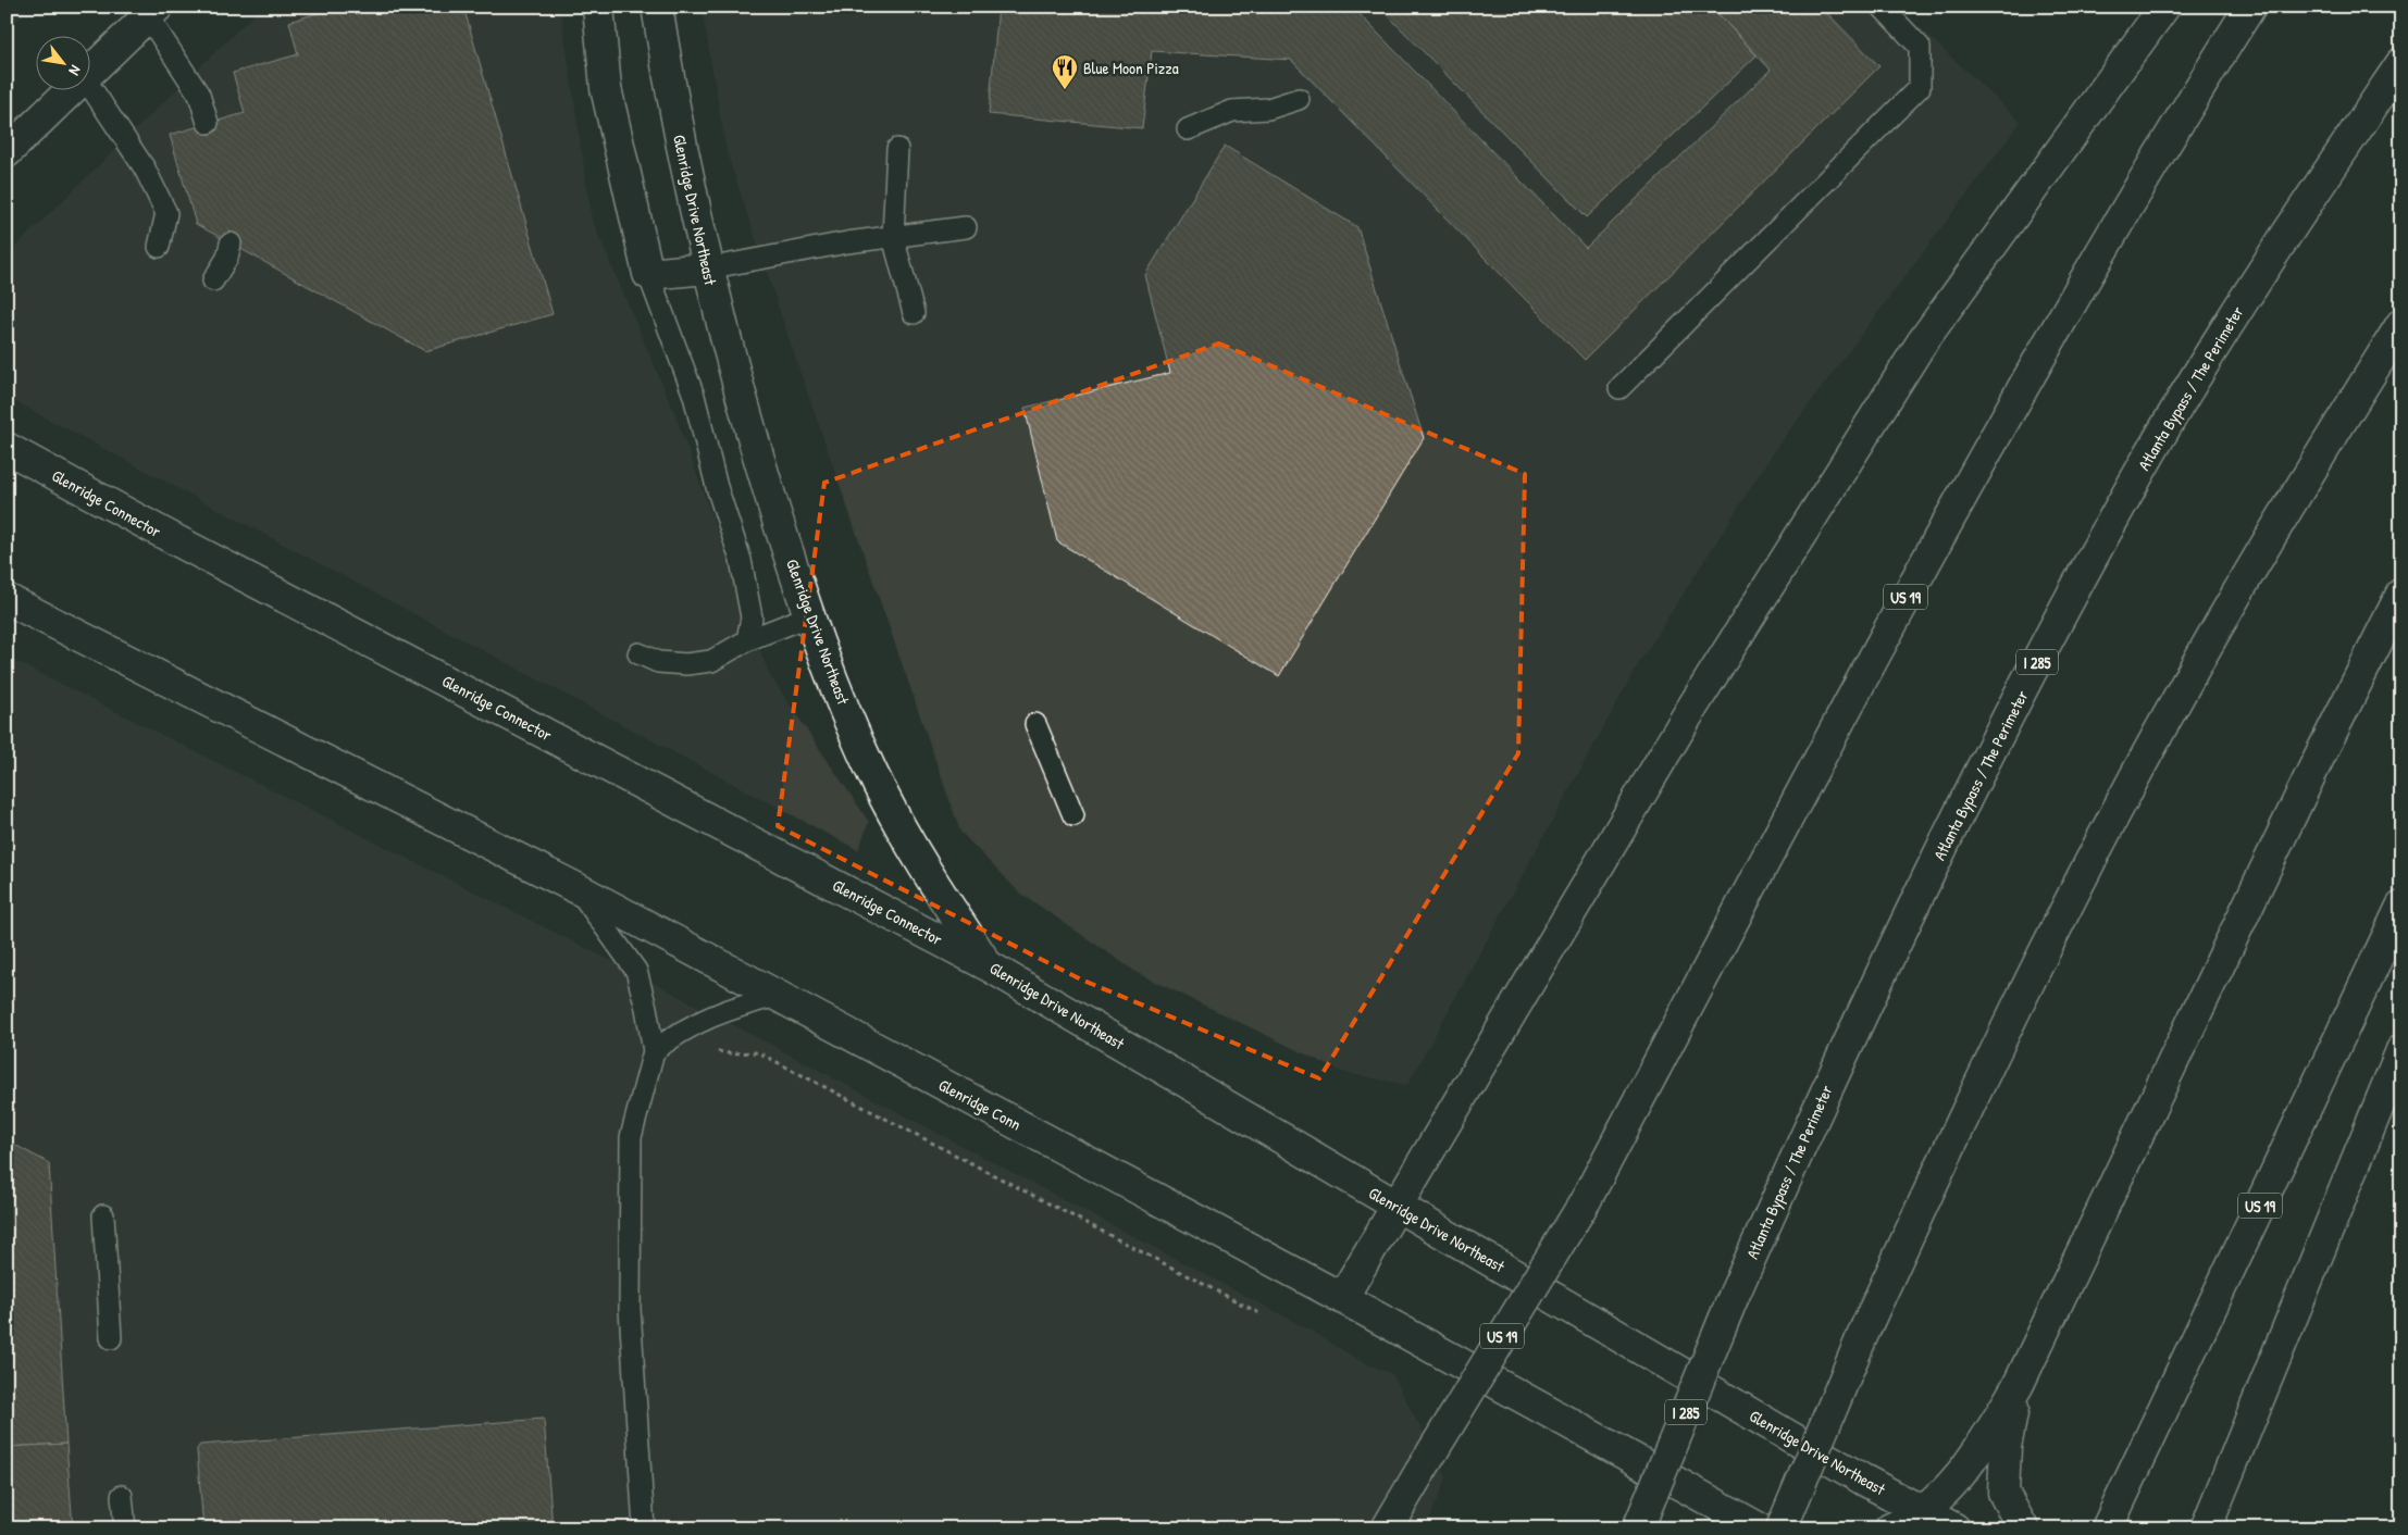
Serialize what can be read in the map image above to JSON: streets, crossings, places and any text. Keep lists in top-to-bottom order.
{
  "streets": {
    "main road": [
      "Glenridge Drive Northeast",
      "Atlanta Bypass / The Perimeter",
      "Glenridge Connector",
      "US 19",
      "I 285",
      "Glenridge Conn"
    ]
  },
  "crossings": [
    ["Glenridge Drive Northeast", "Glenridge Connector"]
  ],
  "places": {
    "restaurant": ["Blue Moon Pizza"]
  },
  "north": "bottom right"
}
